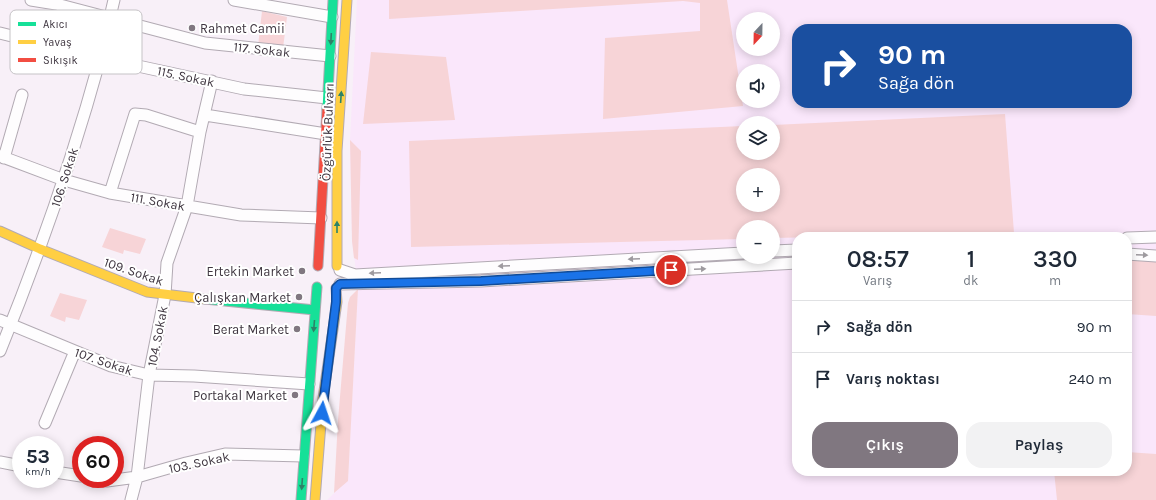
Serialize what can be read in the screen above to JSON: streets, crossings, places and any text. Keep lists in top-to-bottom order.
{
  "streets": {
    "main road": ["Özgürlük Bulvarı", "109. Sokak"],
    "street": [
      "117. Sokak",
      "115. Sokak",
      "106. Sokak",
      "111. Sokak",
      "104. Sokak",
      "107. Sokak",
      "103. Sokak"
    ]
  },
  "crossings": [
    ["117. Sokak", "Özgürlük Bulvarı"],
    ["115. Sokak", "Özgürlük Bulvarı"],
    ["115. Sokak", "104. Sokak"],
    ["Özgürlük Bulvarı", "111. Sokak"],
    ["Özgürlük Bulvarı", "109. Sokak"],
    ["Özgürlük Bulvarı", "107. Sokak"],
    ["Özgürlük Bulvarı", "103. Sokak"],
    ["106. Sokak", "111. Sokak"],
    ["106. Sokak", "109. Sokak"],
    ["106. Sokak", "107. Sokak"],
    ["111. Sokak", "104. Sokak"],
    ["109. Sokak", "104. Sokak"],
    ["104. Sokak", "107. Sokak"],
    ["104. Sokak", "103. Sokak"]
  ],
  "places": [
    "Rahmet Camii",
    "Ertekin Market",
    "Çalışkan Market",
    "Berat Market",
    "Portakal Market"
  ],
  "legend": ["Akıcı", "Yavaş", "Sıkışık"],
  "north": "bottom",
  "page": {
    "map_buttons": ["+", "−"],
    "turn": ["90 m", "Sağa dön"],
    "eta": [
      "08:57",
      "Varış",
      "1",
      "dk",
      "330",
      "m"
    ],
    "list": [
      {
        "name": "Sağa dön",
        "value": "90 m"
      },
      {
        "name": "Varış noktası",
        "value": "240 m"
      }
    ],
    "buttons": ["Çıkış", "Paylaş"],
    "speed": "53 km/h",
    "limit": "60"
  }
}
